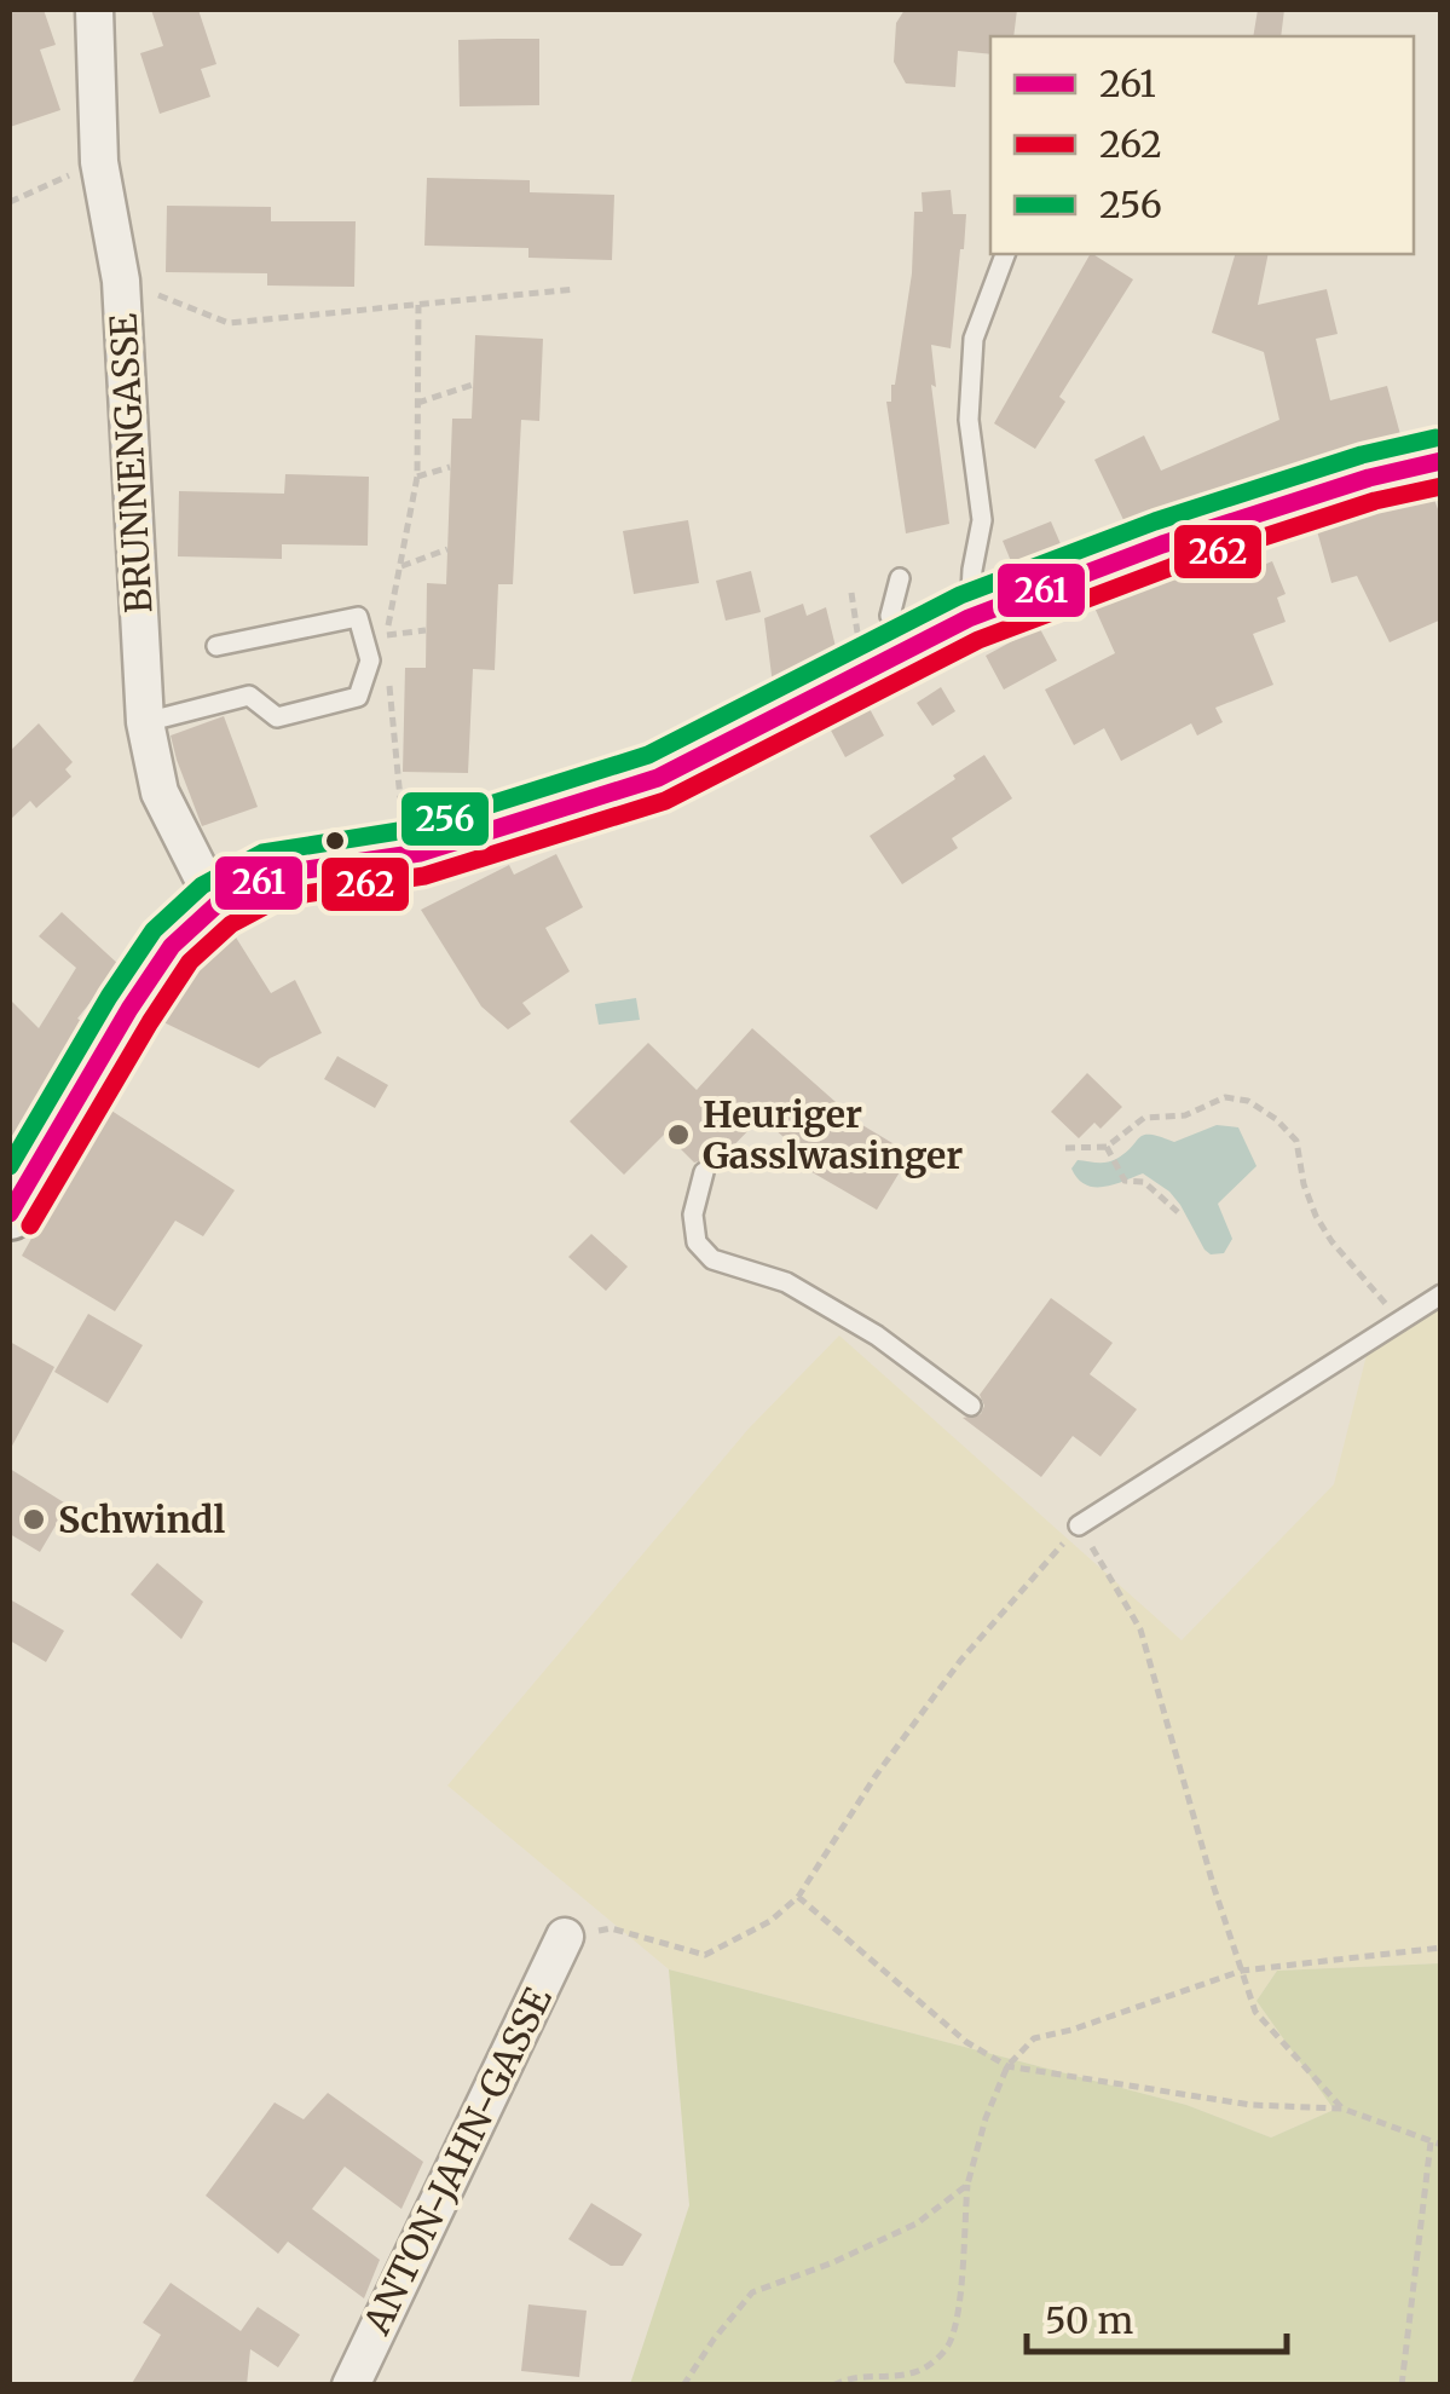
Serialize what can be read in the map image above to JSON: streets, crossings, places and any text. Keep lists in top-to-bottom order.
{
  "streets": {
    "street": ["BRUNNENGASSE", "ANTON-JAHN-GASSE"]
  },
  "places": ["Heuriger Gasslwasinger", "Schwindl"],
  "lines": ["transit line 256", "transit line 261", "transit line 262"],
  "legend": ["261", "262", "256"],
  "scale_bar": "50 m"
}
